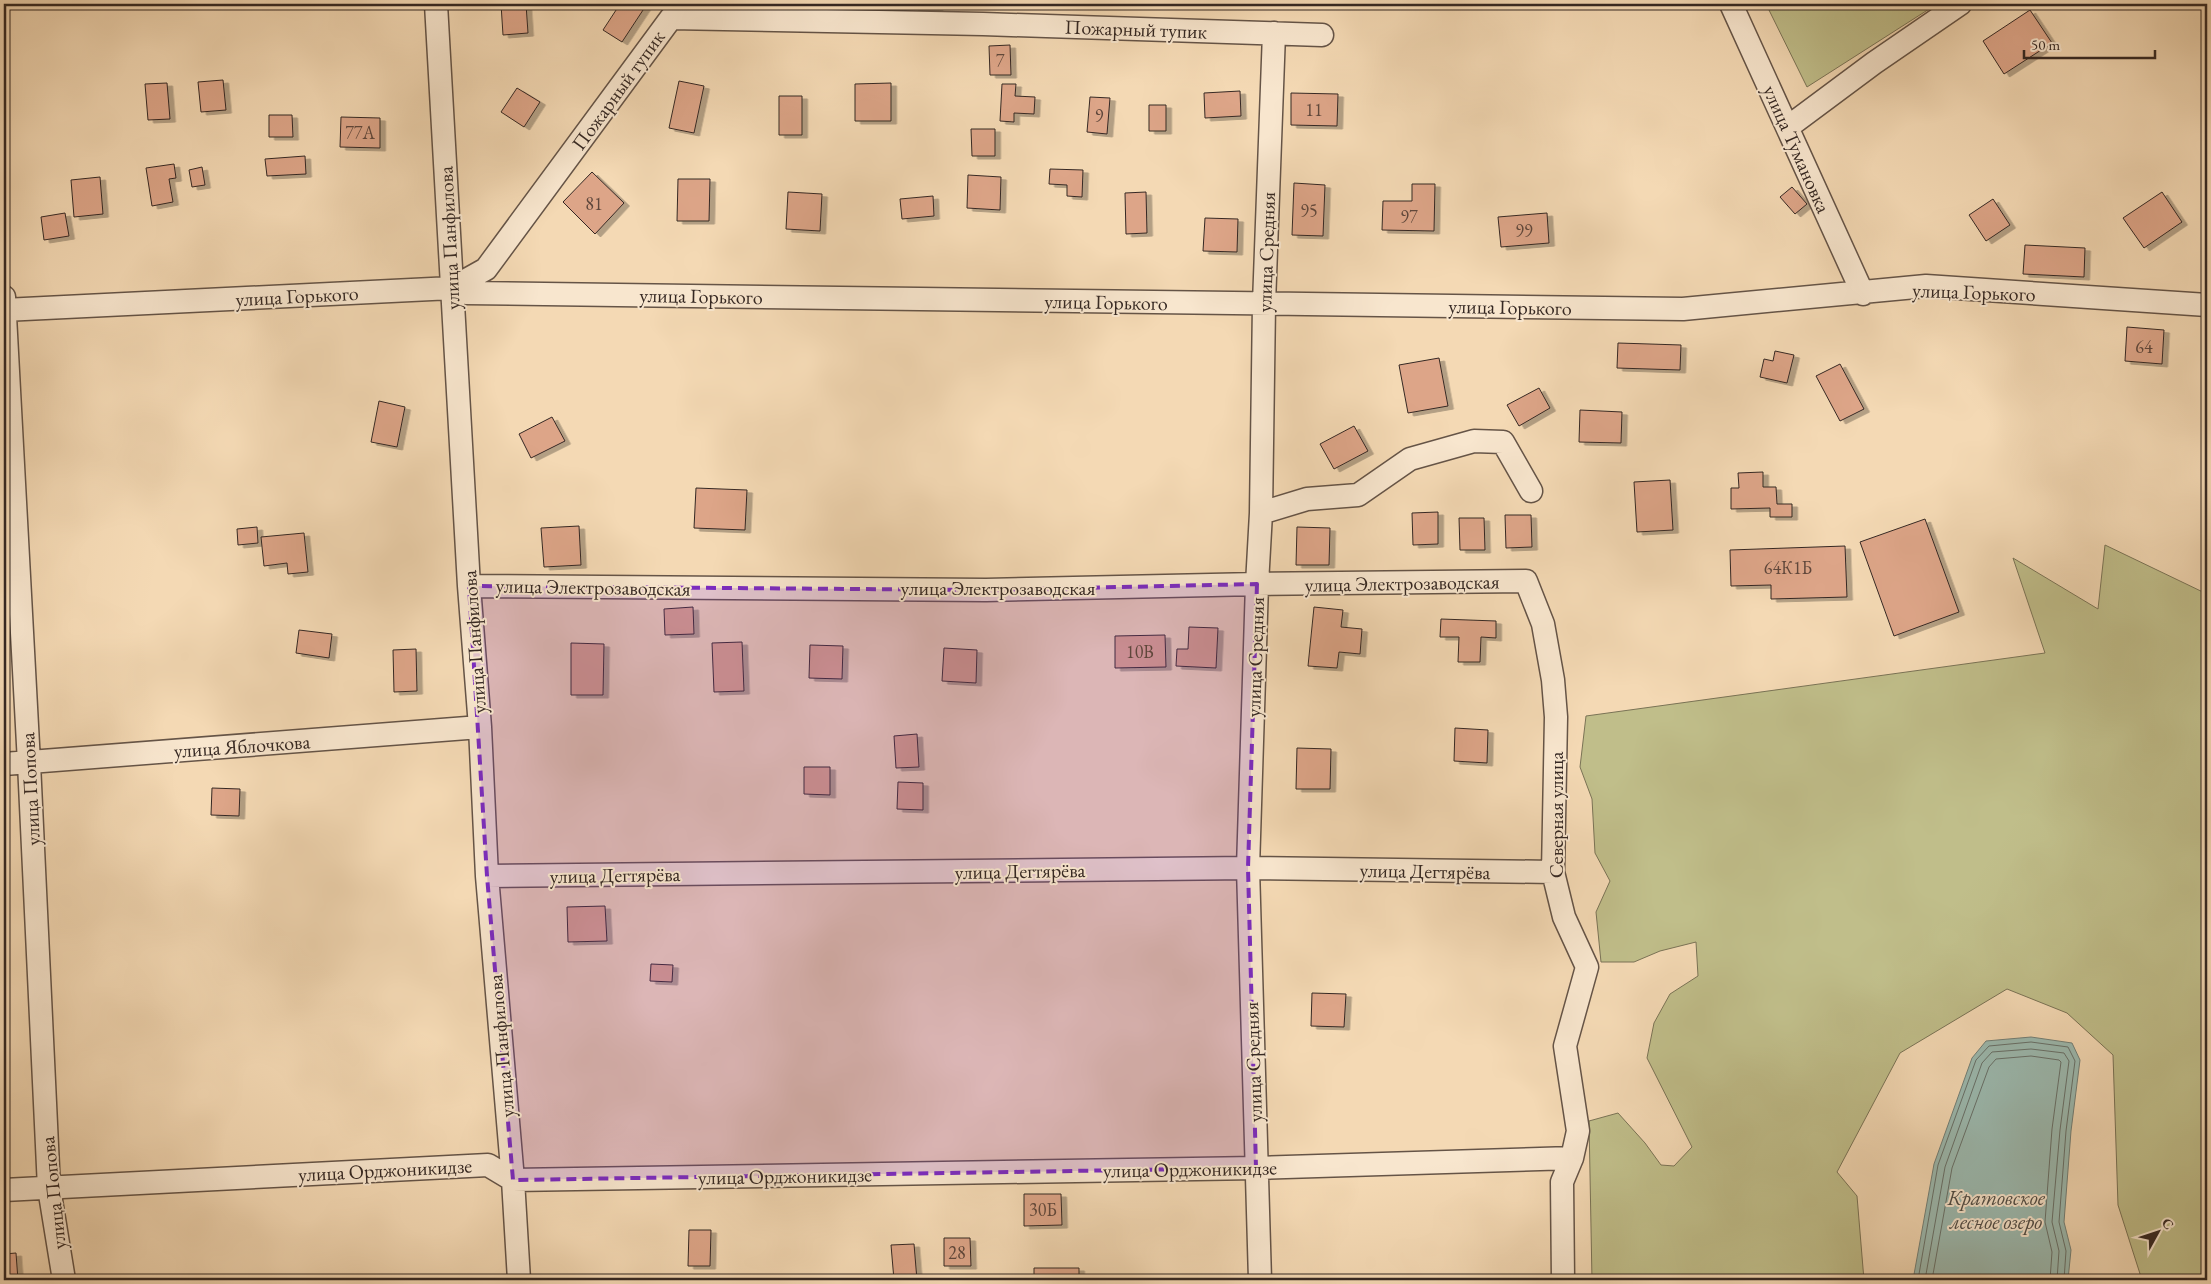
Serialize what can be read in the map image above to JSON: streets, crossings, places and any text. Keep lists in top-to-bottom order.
{
  "streets": {
    "street": [
      "Пожарный тупик",
      "улица Тумановка",
      "улица Панфилова",
      "улица Средняя",
      "улица Горького",
      "улица Электрозаводская",
      "улица Яблочкова",
      "улица Попова",
      "Северная улица",
      "улица Дегтярёва",
      "улица Орджоникидзе"
    ]
  },
  "crossings": [
    ["Пожарный тупик", "улица Панфилова"],
    ["Пожарный тупик", "улица Средняя"],
    ["Пожарный тупик", "улица Горького"],
    ["улица Тумановка", "улица Горького"],
    ["улица Панфилова", "улица Горького"],
    ["улица Панфилова", "улица Электрозаводская"],
    ["улица Панфилова", "улица Яблочкова"],
    ["улица Панфилова", "улица Дегтярёва"],
    ["улица Панфилова", "улица Орджоникидзе"],
    ["улица Средняя", "улица Горького"],
    ["улица Средняя", "улица Электрозаводская"],
    ["улица Средняя", "улица Дегтярёва"],
    ["улица Средняя", "улица Орджоникидзе"],
    ["улица Горького", "улица Попова"],
    ["улица Электрозаводская", "Северная улица"],
    ["улица Яблочкова", "улица Попова"],
    ["улица Попова", "улица Орджоникидзе"],
    ["Северная улица", "улица Дегтярёва"],
    ["Северная улица", "улица Орджоникидзе"]
  ],
  "water": ["Кратовское лесное озеро"],
  "house_numbers": [
    "7",
    "11",
    "9",
    "77А",
    "81",
    "95",
    "97",
    "99",
    "64",
    "64К1Б",
    "10В",
    "30Б",
    "28"
  ],
  "scale_bar": "50 m",
  "north": "top right"
}
